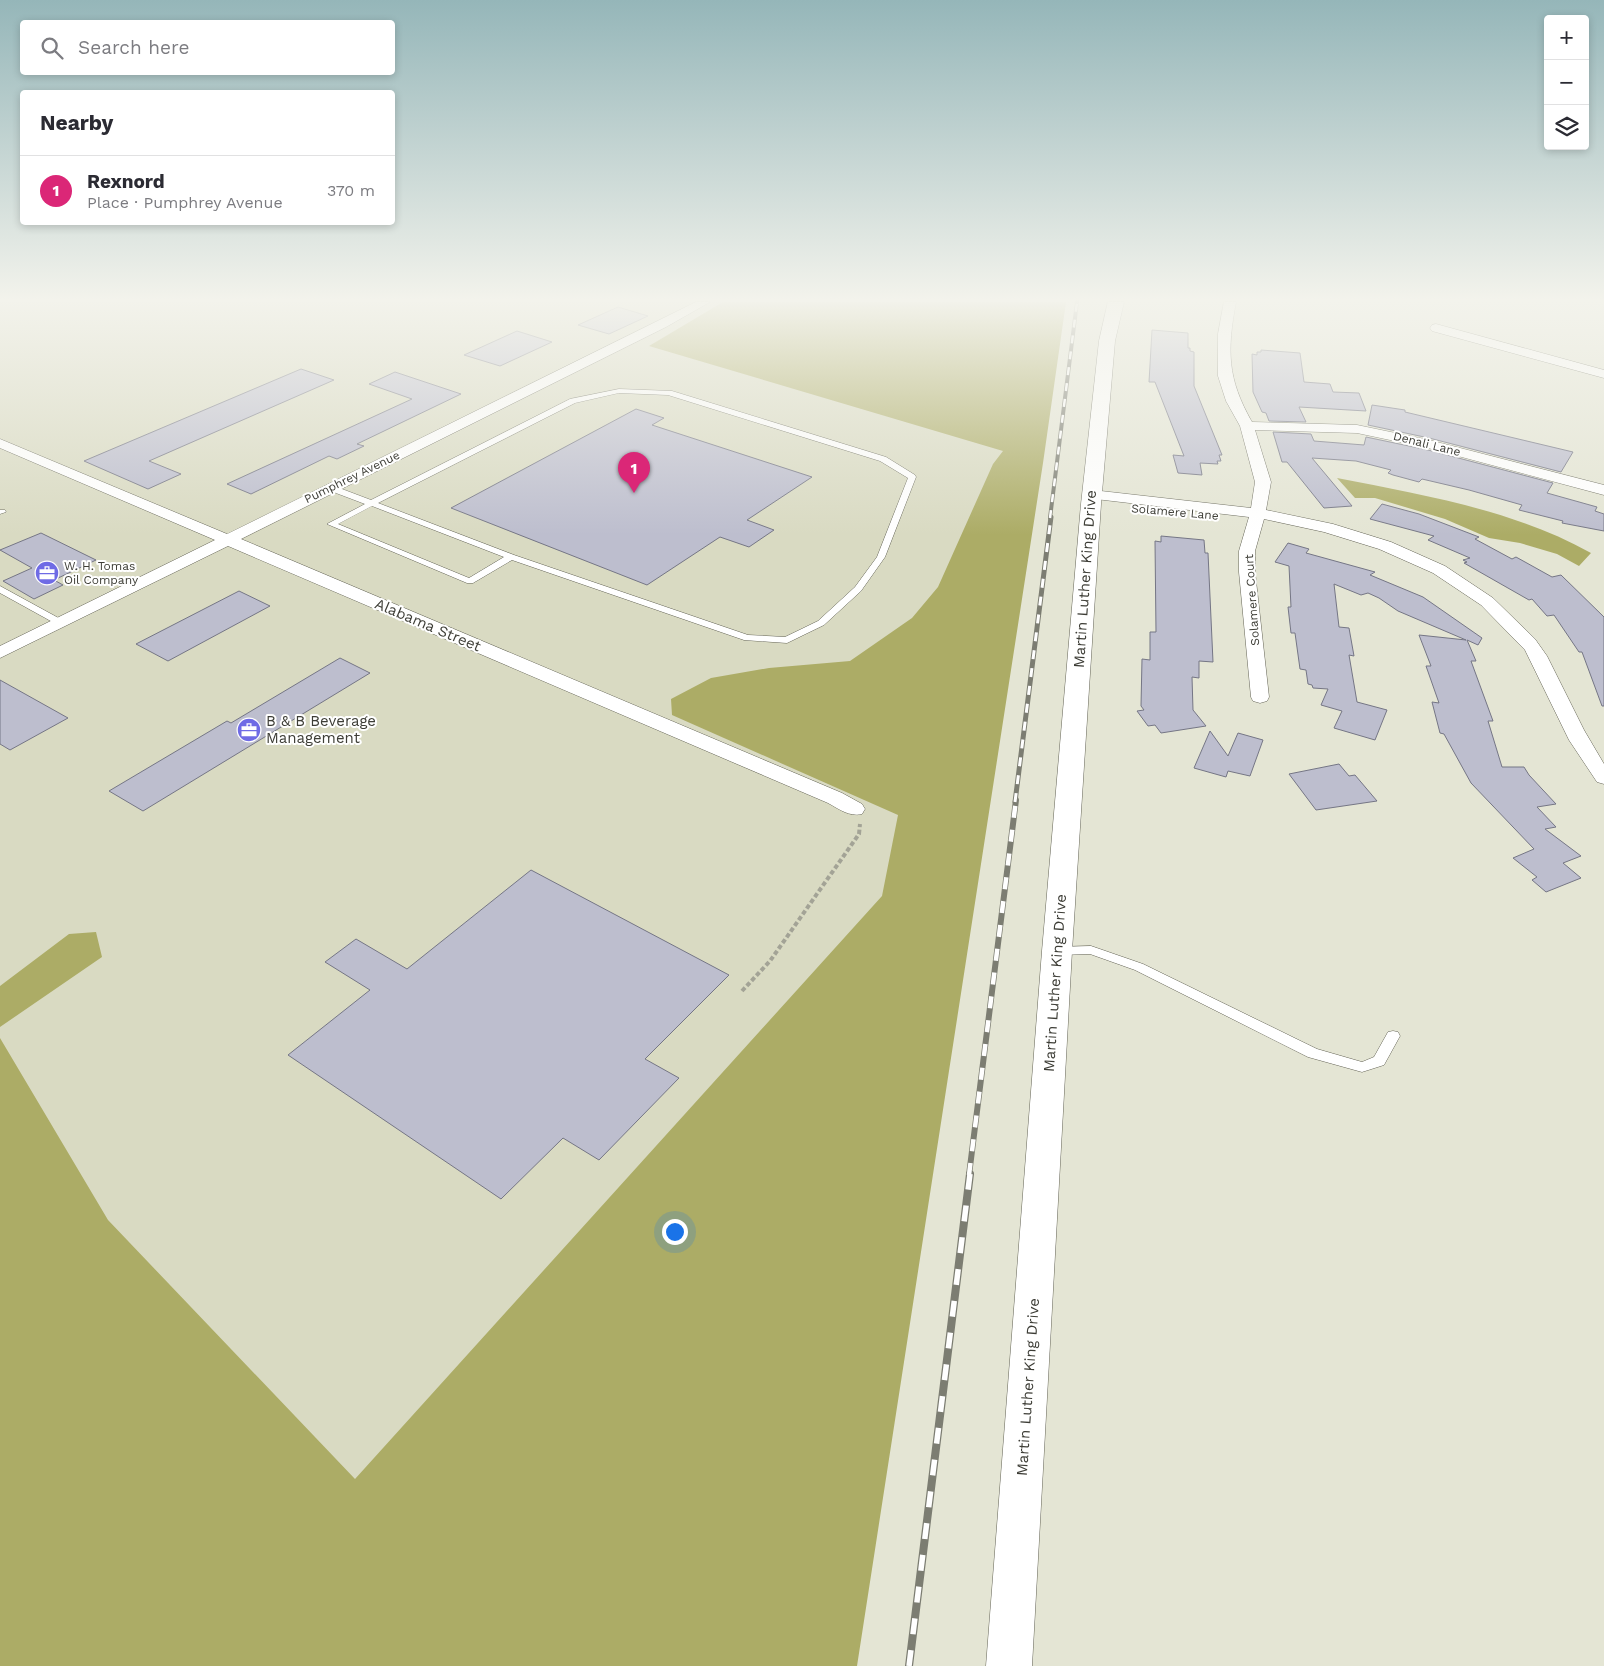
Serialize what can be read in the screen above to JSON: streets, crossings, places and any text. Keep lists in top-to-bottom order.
{
  "streets": {
    "main road": ["Martin Luther King Drive"],
    "street": [
      "Denali Lane",
      "Pumphrey Avenue",
      "Solamere Lane",
      "Solamere Court",
      "Alabama Street"
    ]
  },
  "crossings": [
    ["Denali Lane", "Solamere Court"],
    ["Pumphrey Avenue", "Alabama Street"],
    ["Solamere Lane", "Martin Luther King Drive"],
    ["Solamere Lane", "Solamere Court"]
  ],
  "places": {
    "office": ["W. H. Tomas Oil Company", "B & B Beverage Management"]
  },
  "page": {
    "map_buttons": ["+", "−"],
    "search": "Search here",
    "heading": "Nearby",
    "list": [
      {
        "mark": "1",
        "name": "Rexnord",
        "note": "Place · Pumphrey Avenue",
        "value": "370 m"
      }
    ],
    "pins": "1"
  }
}
